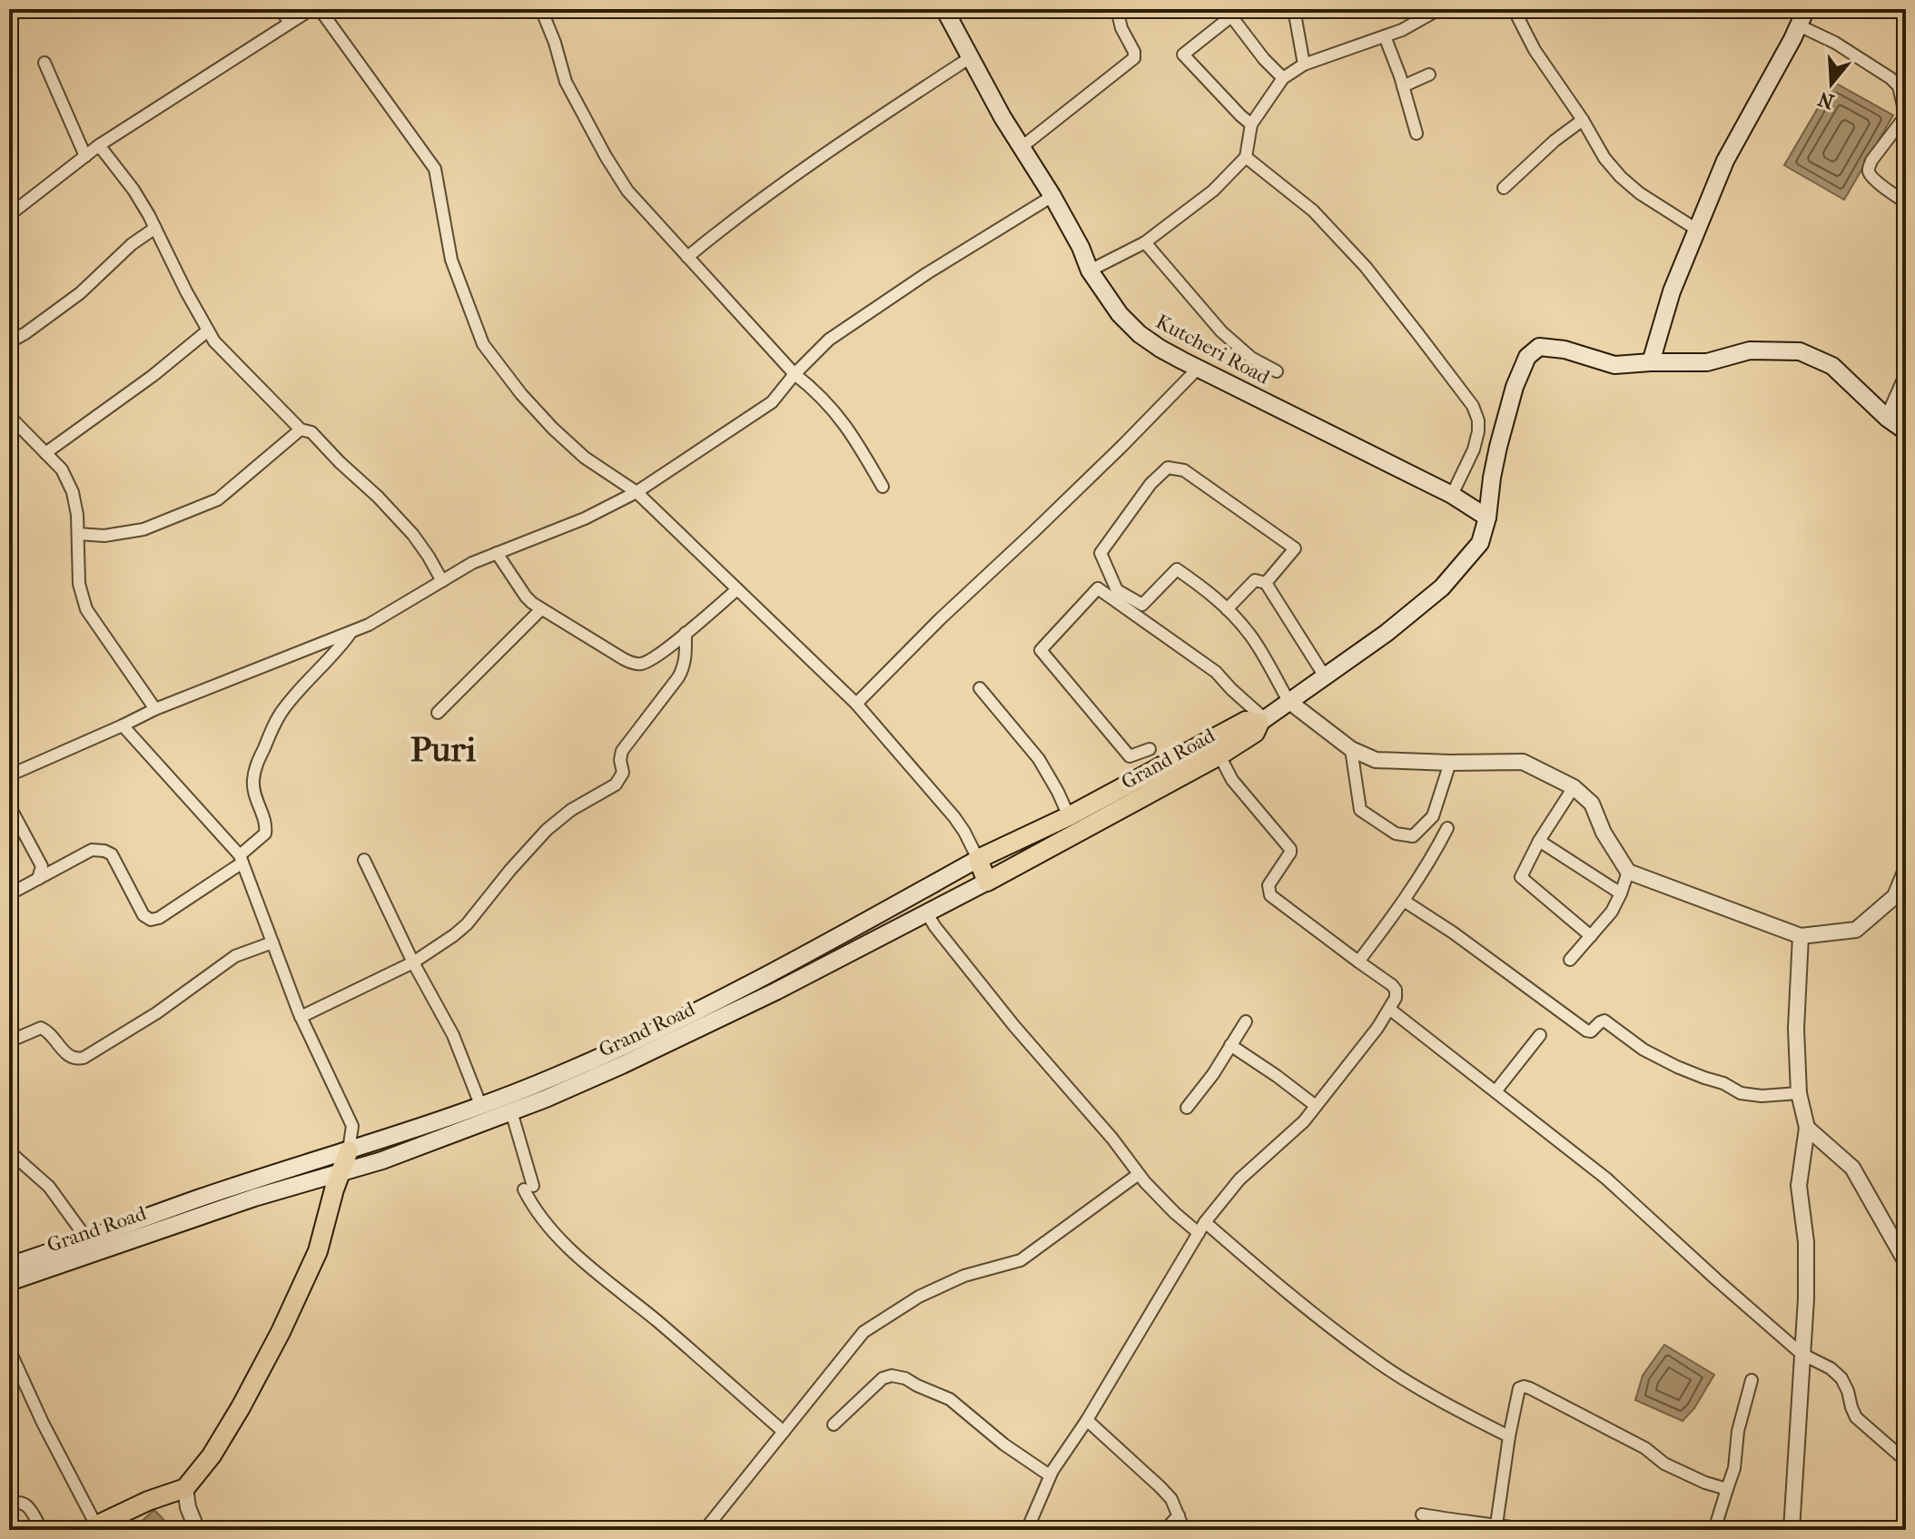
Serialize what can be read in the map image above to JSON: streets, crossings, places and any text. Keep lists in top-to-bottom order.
{
  "streets": {
    "main road": ["Kutcheri Road", "Grand Road"]
  },
  "crossings": [
    ["Kutcheri Road", "Grand Road"]
  ],
  "districts": ["Puri"],
  "north": "bottom"
}
